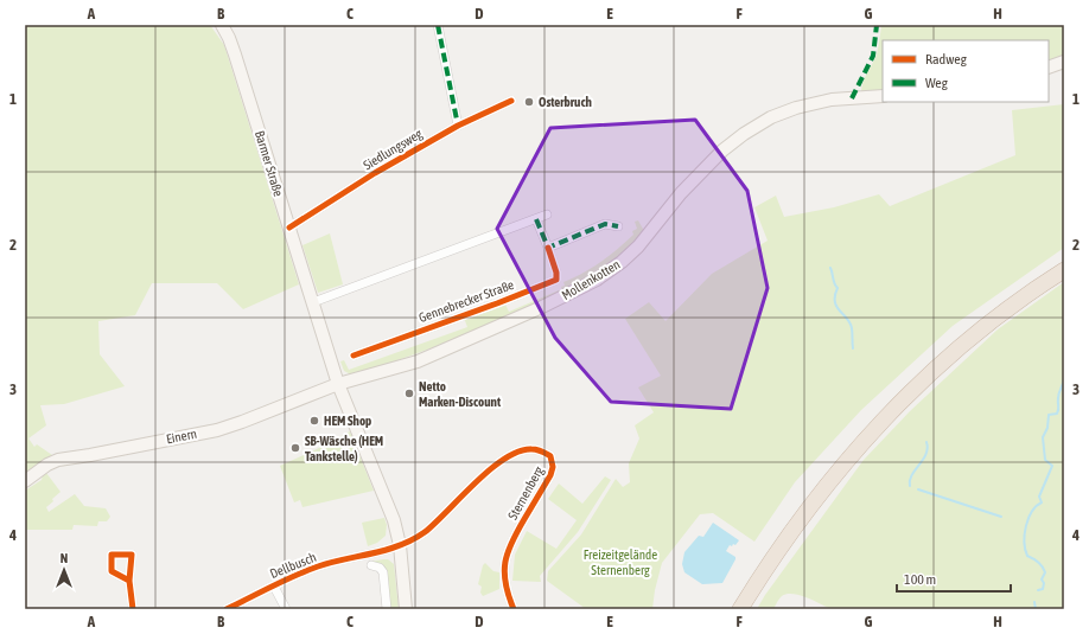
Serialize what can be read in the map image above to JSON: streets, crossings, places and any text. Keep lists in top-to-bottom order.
{
  "streets": {
    "main road": ["Barmer Straße", "Mollenkotten", "Einern"],
    "street": [
      "Siedlungsweg",
      "Gennebrecker Straße",
      "Sternenberg",
      "Dellbusch"
    ]
  },
  "crossings": [
    ["Siedlungsweg", "Barmer Straße"],
    ["Mollenkotten", "Einern"],
    ["Sternenberg", "Dellbusch"]
  ],
  "parks": ["Freizeitgelände Sternenberg"],
  "places": [
    "Osterbruch",
    "Netto Marken-Discount",
    "HEM Shop",
    "SB-Wäsche (HEM Tankstelle)"
  ],
  "legend": ["Radweg", "Weg"],
  "scale_bar": "100 m",
  "north": "top",
  "grid": {
    "columns": [
      "A",
      "B",
      "C",
      "D",
      "E",
      "F",
      "G",
      "H"
    ],
    "rows": [
      "1",
      "2",
      "3",
      "4"
    ]
  }
}
